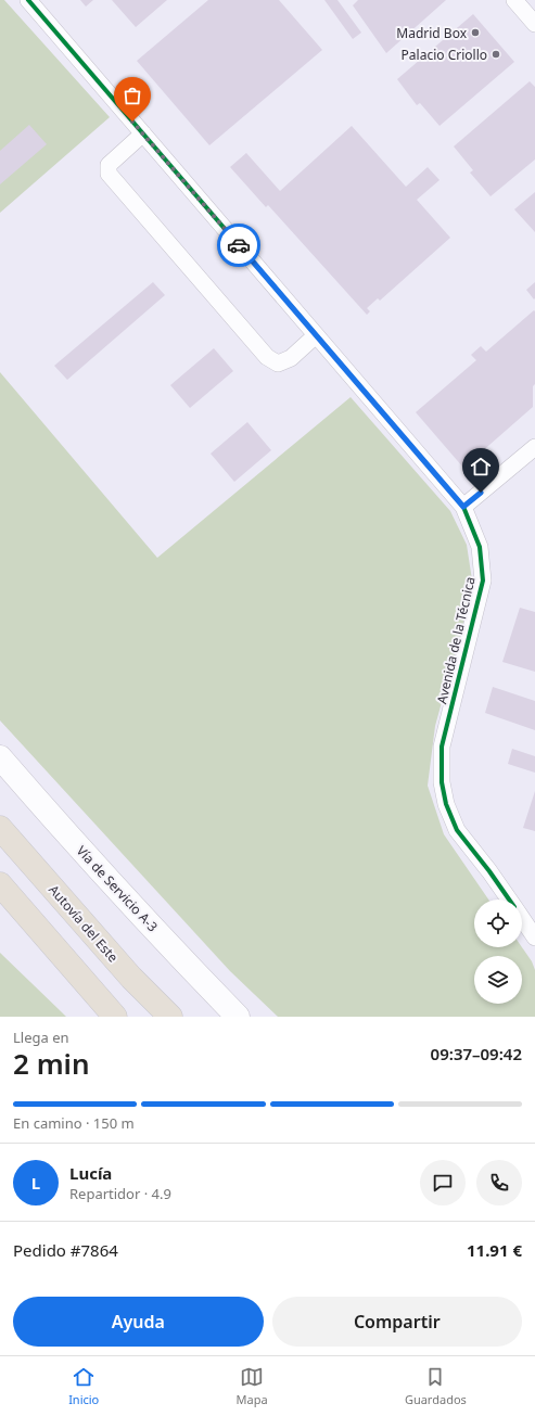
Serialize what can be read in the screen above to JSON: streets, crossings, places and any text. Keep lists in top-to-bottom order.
{
  "streets": {
    "highway": ["Autovía del Este"],
    "main road": ["Vía de Servicio A-3"],
    "street": ["Avenida de la Técnica"]
  },
  "places": ["Madrid Box", "Palacio Criollo"],
  "page": {
    "heading": ["2 min", "Llega en", "09:37–09:42"],
    "panel": [
      "Lucía",
      "Repartidor · 4.9",
      "Pedido #7864",
      "11.91 €"
    ],
    "bar": "En camino · 150 m",
    "round": "L",
    "buttons": ["Ayuda", "Compartir"],
    "tabs": ["Inicio", "Mapa", "Guardados"]
  }
}
